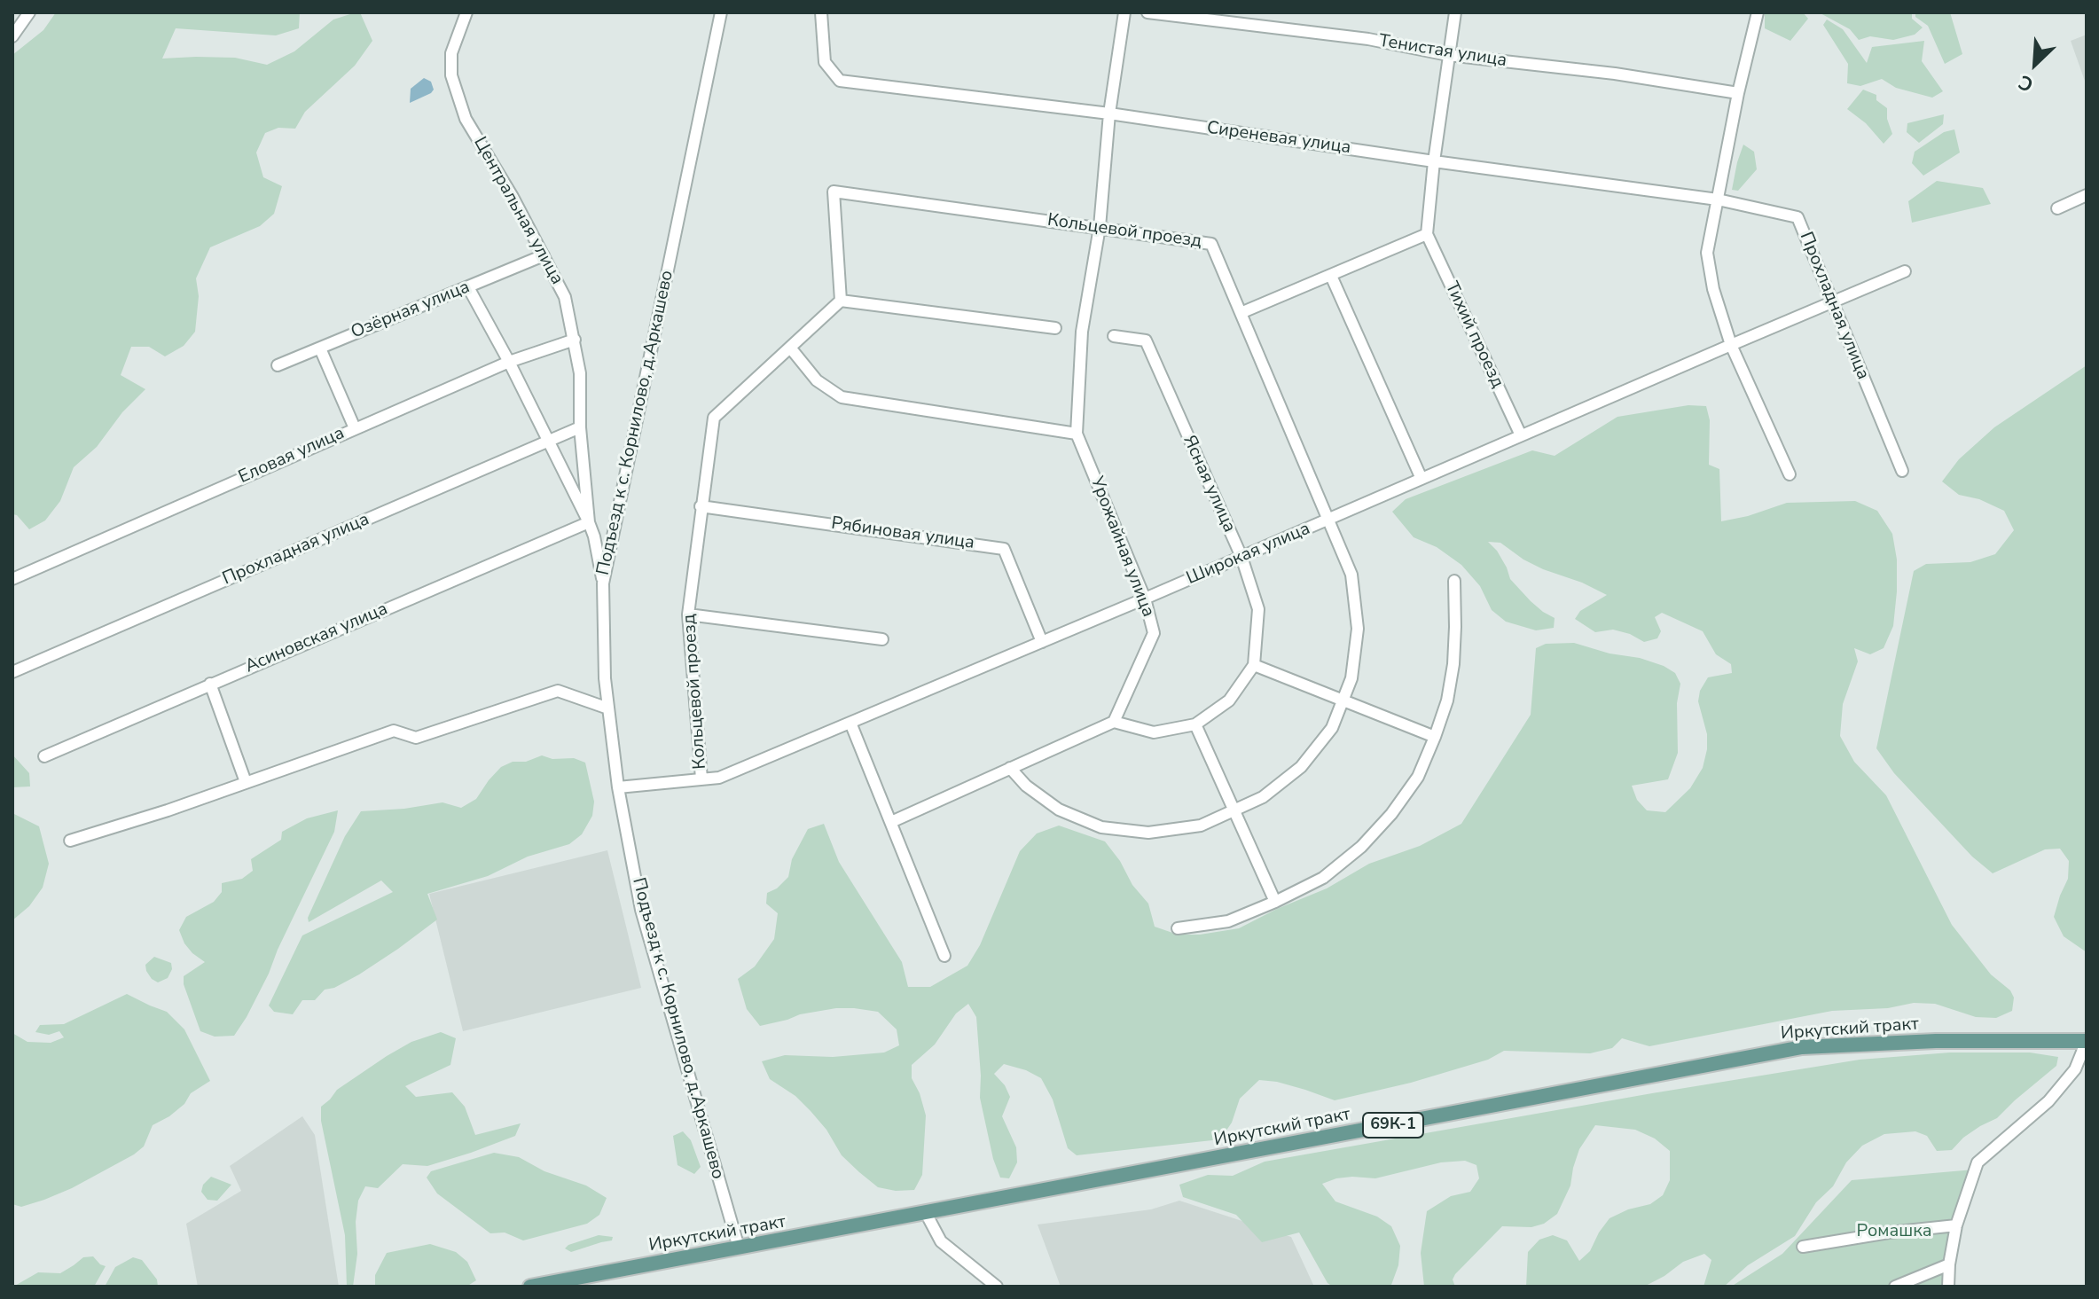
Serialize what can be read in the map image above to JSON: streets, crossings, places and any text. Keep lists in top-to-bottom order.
{
  "streets": {
    "main road": ["Иркутский тракт", "69К-1"],
    "street": [
      "Тенистая улица",
      "Сиреневая улица",
      "Центральная улица",
      "Кольцевой проезд",
      "Прохладная улица",
      "Озёрная улица",
      "Тихий проезд",
      "Подъезд к с. Корнилово, д.Аркашево",
      "Еловая улица",
      "Ясная улица",
      "Рябиновая улица",
      "Урожайная улица",
      "Широкая улица",
      "Асиновская улица"
    ]
  },
  "crossings": [
    ["Сиреневая улица", "Прохладная улица"],
    ["Центральная улица", "Прохладная улица"],
    ["Центральная улица", "Озёрная улица"],
    ["Центральная улица", "Подъезд к с. Корнилово, д.Аркашево"],
    ["Центральная улица", "Еловая улица"],
    ["Центральная улица", "Асиновская улица"],
    ["Кольцевой проезд", "Рябиновая улица"],
    ["Кольцевой проезд", "Широкая улица"],
    ["Прохладная улица", "Широкая улица"],
    ["Тихий проезд", "Широкая улица"],
    ["Подъезд к с. Корнилово, д.Аркашево", "Широкая улица"],
    ["Подъезд к с. Корнилово, д.Аркашево", "Иркутский тракт"],
    ["Ясная улица", "Широкая улица"],
    ["Рябиновая улица", "Широкая улица"],
    ["Урожайная улица", "Широкая улица"]
  ],
  "parks": ["Ромашка"],
  "north": "bottom left"
}
